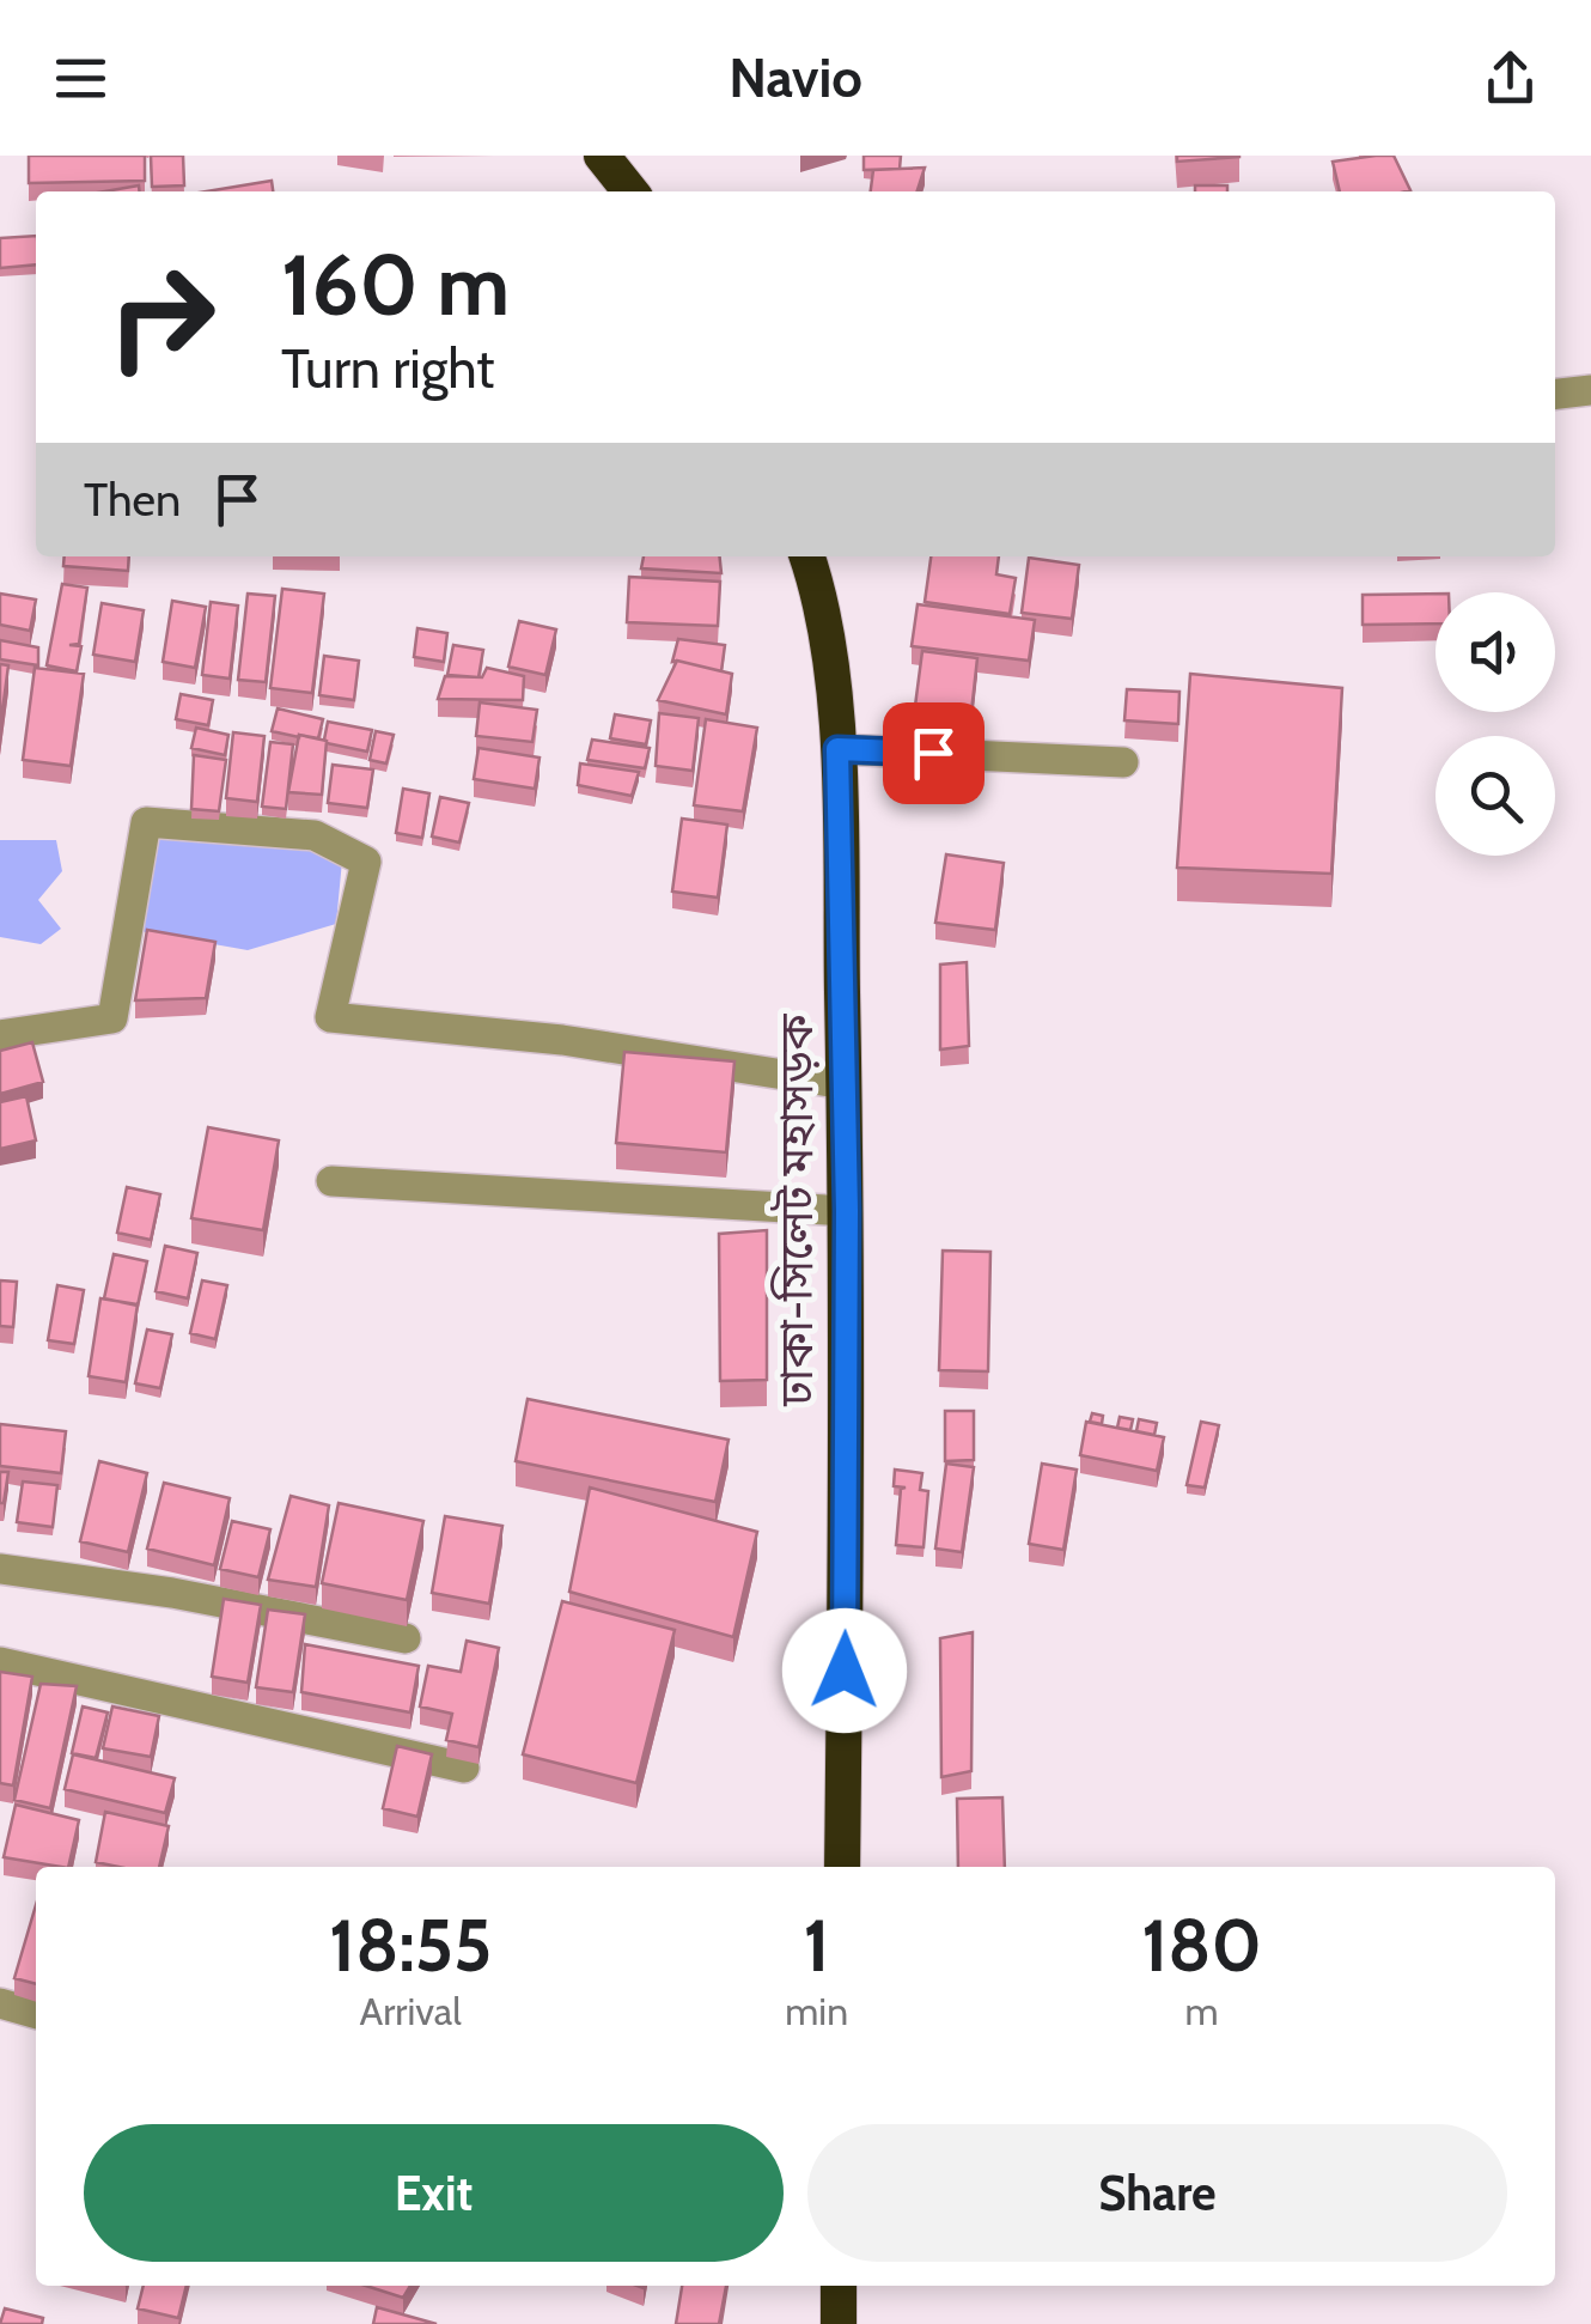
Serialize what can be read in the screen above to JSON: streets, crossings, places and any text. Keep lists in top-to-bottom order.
{
  "streets": {
    "highway": ["ঢাকা-সিলেট মহাসড়ক"]
  },
  "page": {
    "header": "Navio",
    "turn": ["160 m", "Turn right"],
    "then": "Then",
    "eta": [
      "18:55",
      "Arrival",
      "1",
      "min",
      "180",
      "m"
    ],
    "buttons": ["Exit", "Share"]
  }
}
